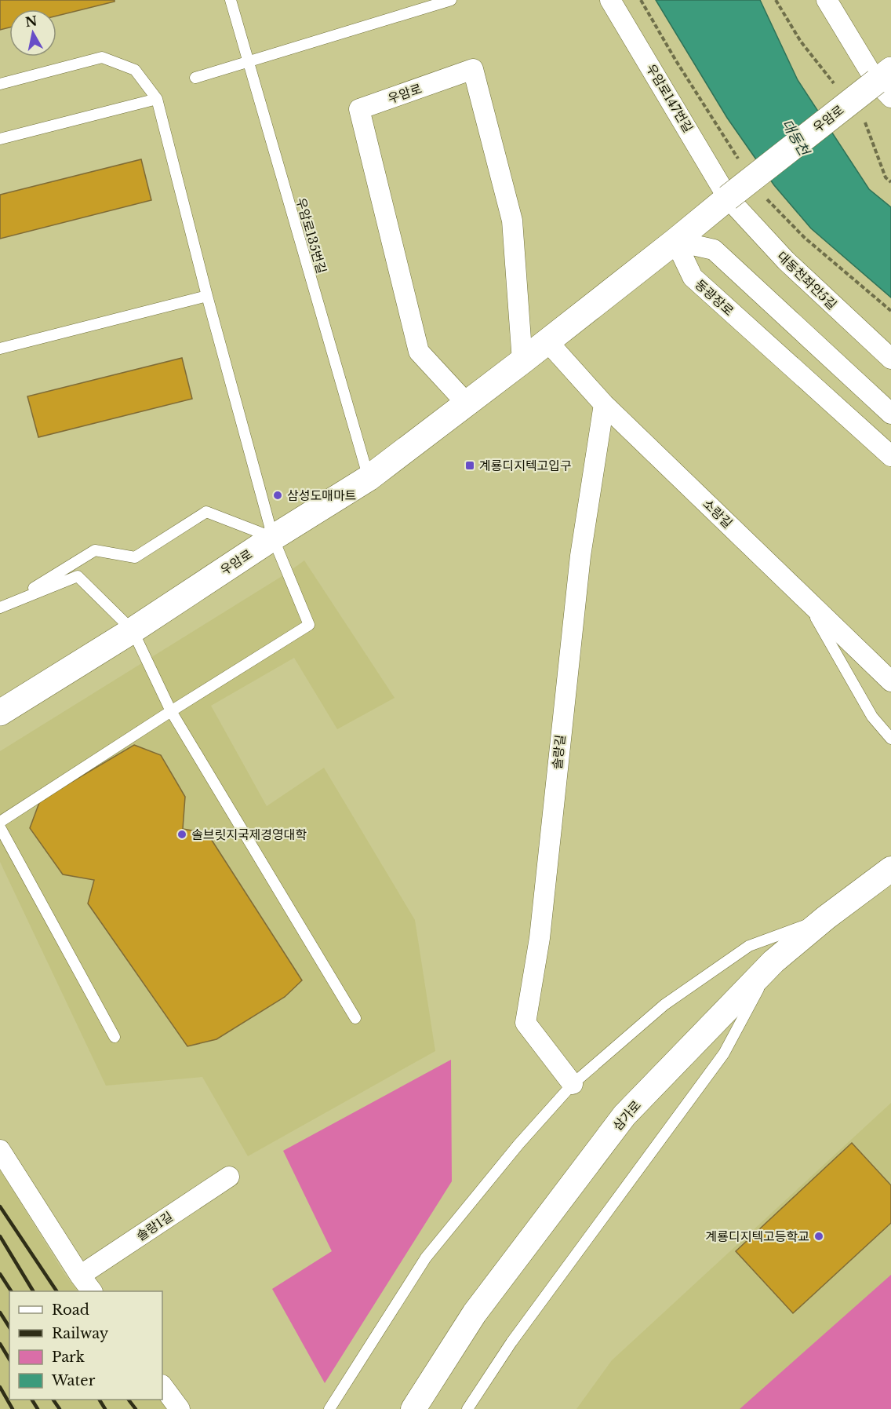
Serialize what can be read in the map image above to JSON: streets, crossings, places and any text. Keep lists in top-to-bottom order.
{
  "streets": {
    "main road": ["우암로"],
    "street": [
      "우암로147번길",
      "대동천좌안5길",
      "동광장로",
      "소랑길",
      "솔랑길",
      "삼가로",
      "솔랑1길"
    ],
    "lane": ["우암로135번길"]
  },
  "crossings": [
    ["우암로", "우암로147번길"],
    ["우암로", "우암로135번길"],
    ["우암로", "대동천좌안5길"],
    ["우암로", "동광장로"],
    ["우암로", "소랑길"],
    ["우암로147번길", "대동천좌안5길"],
    ["소랑길", "솔랑길"]
  ],
  "water": ["대동천"],
  "places": {
    "transit": ["계룡디지텍고입구"],
    "other": ["삼성도매마트", "솔브릿지국제경영대학", "계룡디지텍고등학교"]
  },
  "legend": [
    "Road",
    "Railway",
    "Park",
    "Water"
  ],
  "north": "top"
}
